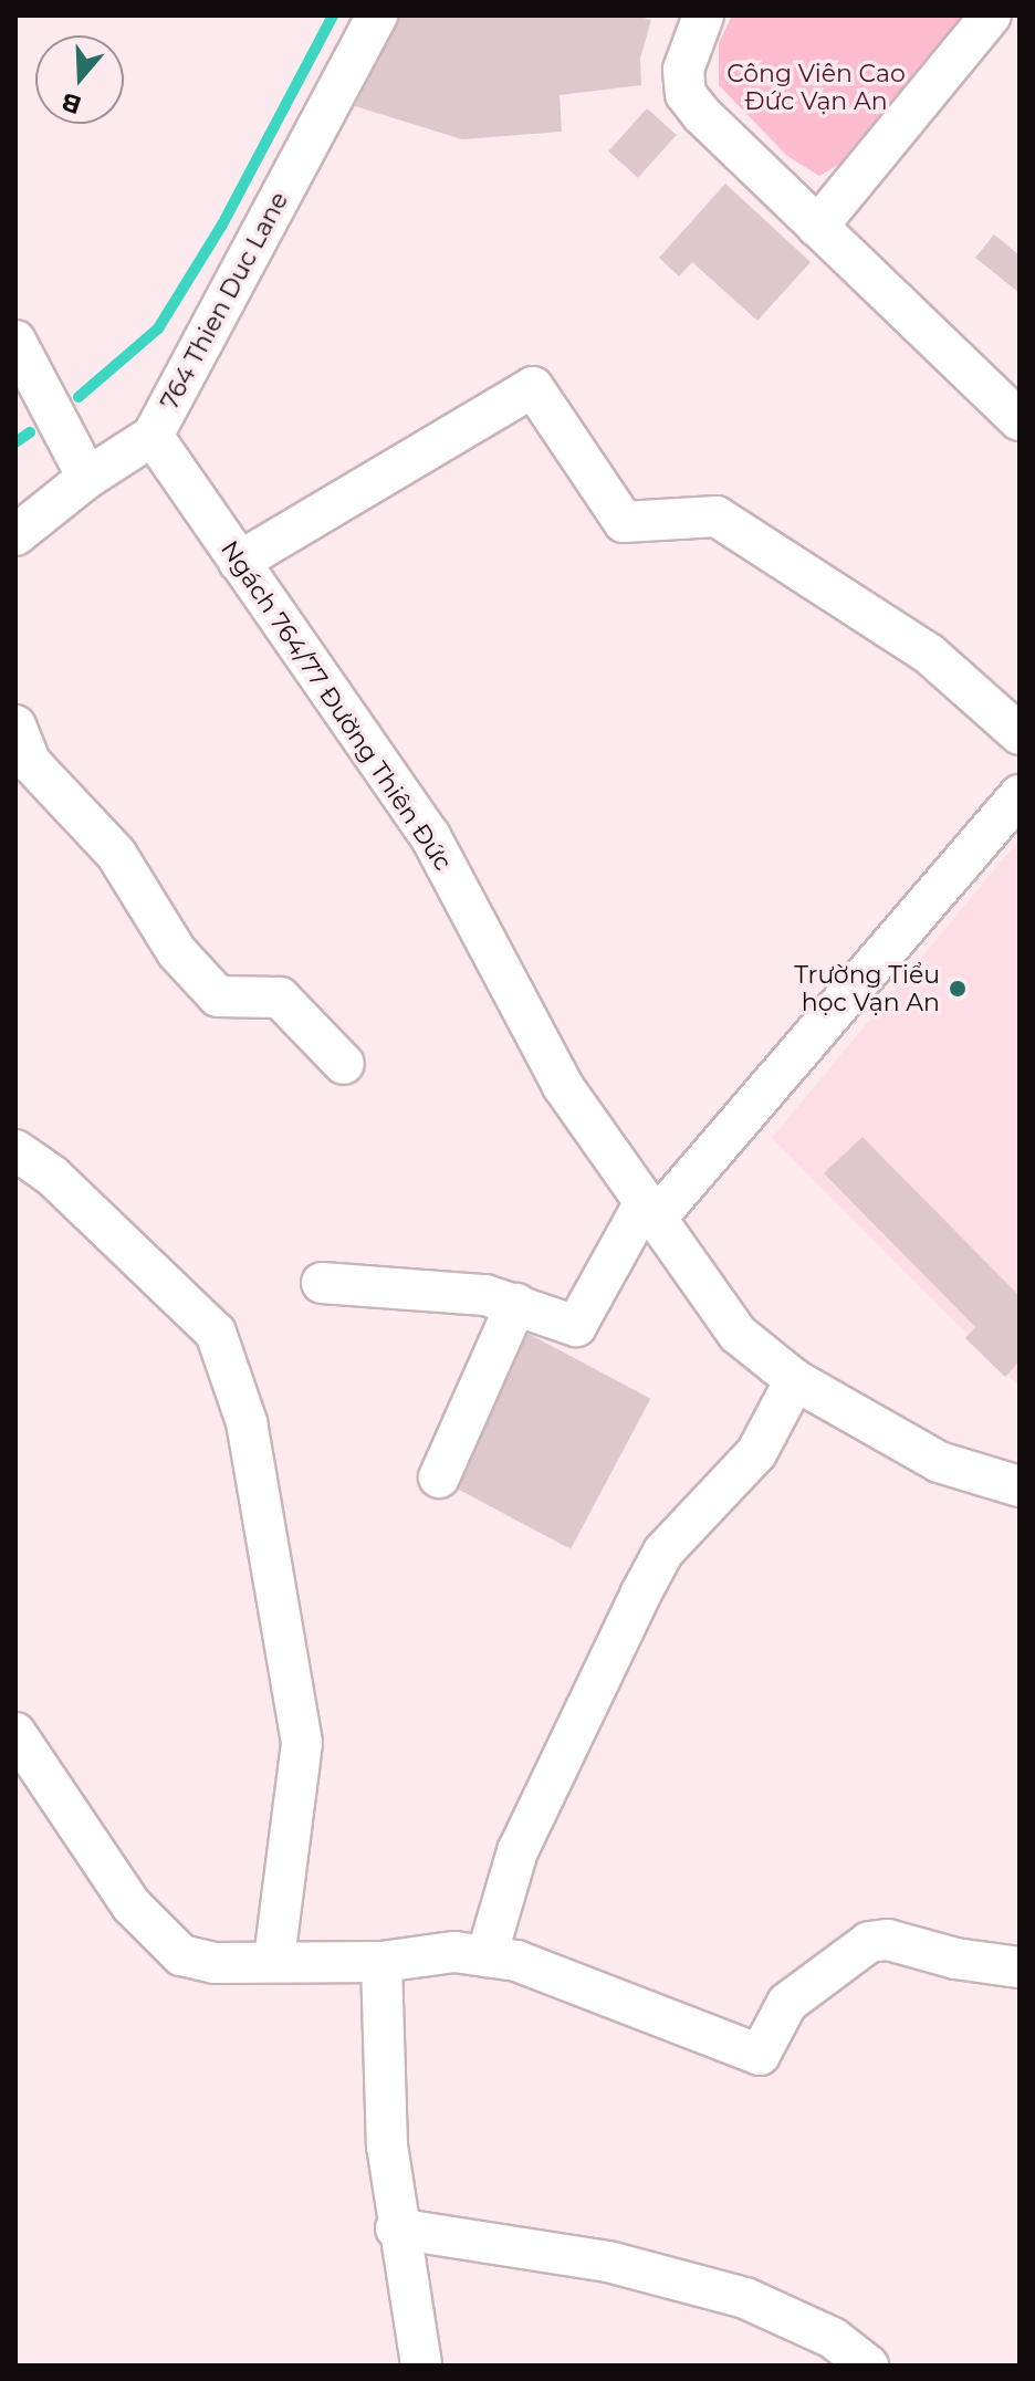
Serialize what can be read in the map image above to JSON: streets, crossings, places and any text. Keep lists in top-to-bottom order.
{
  "streets": {
    "street": ["764 Thien Duc Lane", "Ngách 764/77 Đường Thiên Đức"]
  },
  "crossings": [
    ["764 Thien Duc Lane", "Ngách 764/77 Đường Thiên Đức"]
  ],
  "parks": ["Công Viên Cao Đức Vạn An"],
  "places": ["Trường Tiểu học Vạn An"],
  "north": "bottom"
}
